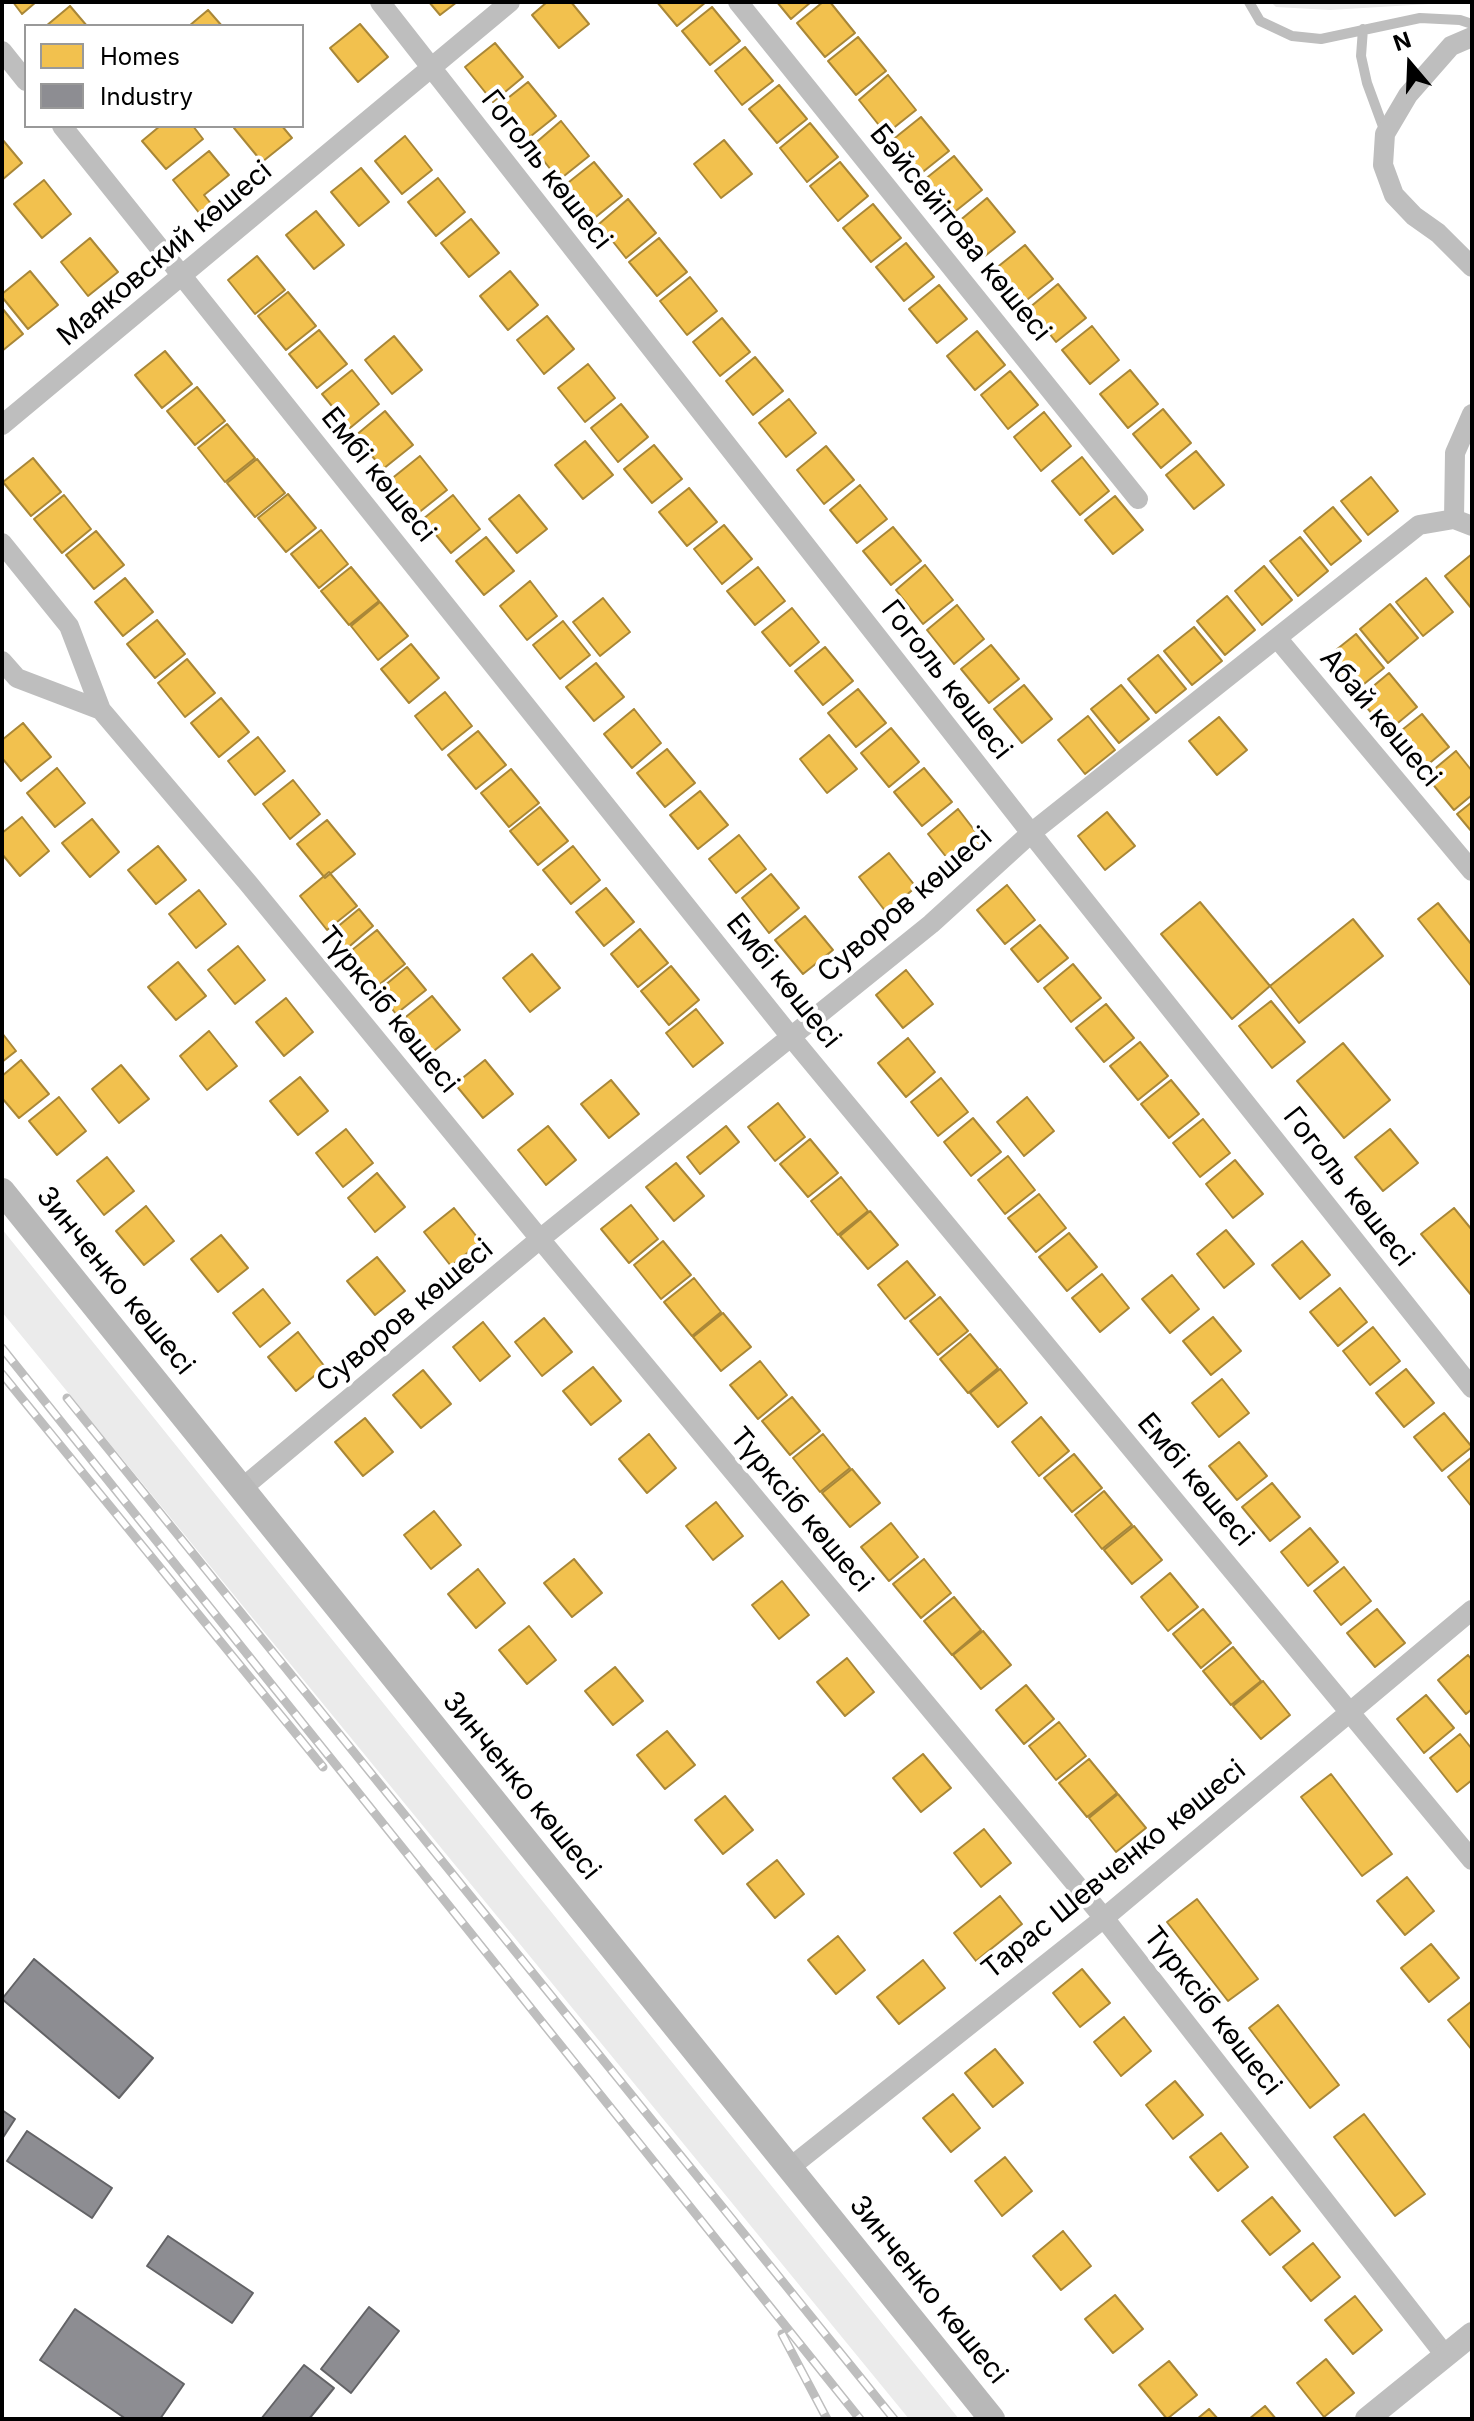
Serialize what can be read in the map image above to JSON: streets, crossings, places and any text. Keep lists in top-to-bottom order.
{
  "streets": {
    "main road": ["Зинченко көшесі"],
    "street": [
      "Гоголь көшесі",
      "Бәйсейітова көшесі",
      "Маяковский көшесі",
      "Ембі көшесі",
      "Абай көшесі",
      "Суворов көшесі",
      "Түрксіб көшесі",
      "Тарас Шевченко көшесі"
    ]
  },
  "crossings": [
    ["Гоголь көшесі", "Маяковский көшесі"],
    ["Гоголь көшесі", "Суворов көшесі"],
    ["Маяковский көшесі", "Ембі көшесі"],
    ["Ембі көшесі", "Суворов көшесі"],
    ["Ембі көшесі", "Тарас Шевченко көшесі"],
    ["Абай көшесі", "Суворов көшесі"],
    ["Суворов көшесі", "Түрксіб көшесі"],
    ["Суворов көшесі", "Зинченко көшесі"],
    ["Түрксіб көшесі", "Тарас Шевченко көшесі"],
    ["Зинченко көшесі", "Тарас Шевченко көшесі"]
  ],
  "legend": ["Homes", "Industry"],
  "north": "top"
}
